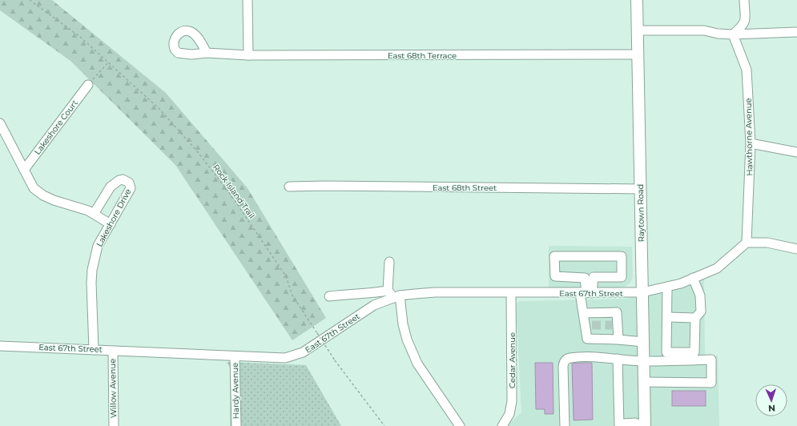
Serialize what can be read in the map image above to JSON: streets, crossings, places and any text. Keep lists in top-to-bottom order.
{
  "streets": {
    "main road": ["Raytown Road"],
    "street": [
      "East 68th Terrace",
      "Lakeshore Court",
      "Hawthorne Avenue",
      "East 68th Street",
      "Lakeshore Drive",
      "East 67th Street",
      "Cedar Avenue",
      "Willow Avenue",
      "Hardy Avenue"
    ],
    "path": ["Rock Island Trail"]
  },
  "crossings": [
    ["East 68th Terrace", "Raytown Road"],
    ["Hawthorne Avenue", "East 67th Street"],
    ["East 68th Street", "Raytown Road"],
    ["Raytown Road", "East 67th Street"],
    ["Lakeshore Drive", "East 67th Street"],
    ["East 67th Street", "Cedar Avenue"],
    ["East 67th Street", "Willow Avenue"],
    ["East 67th Street", "Hardy Avenue"]
  ],
  "north": "bottom"
}
